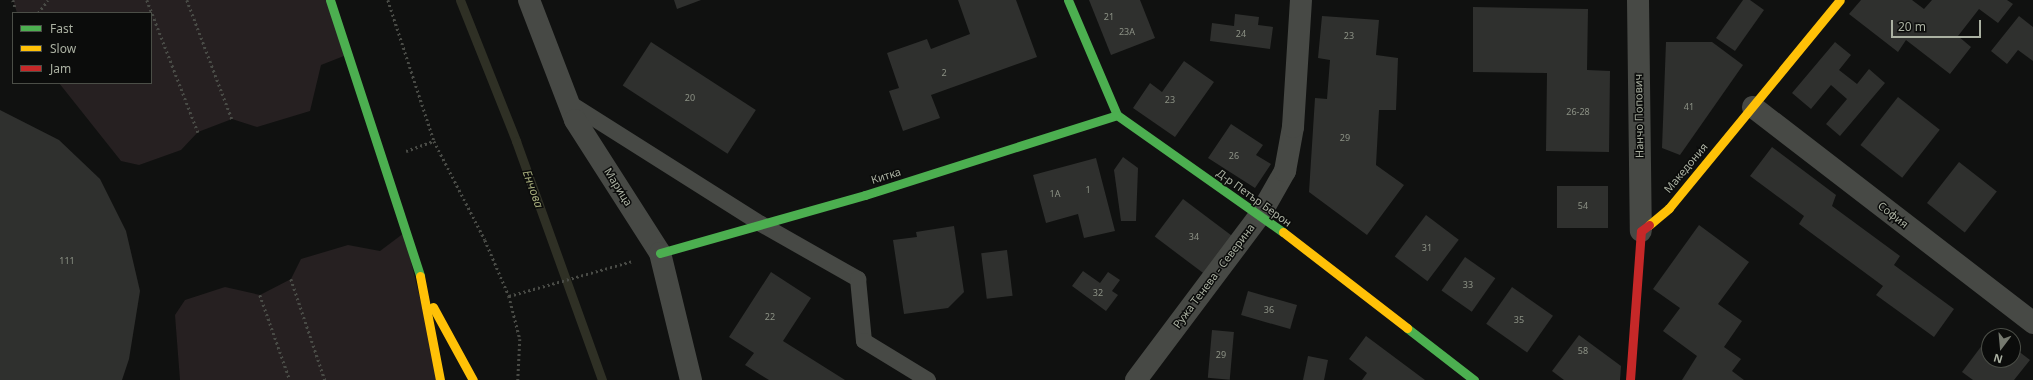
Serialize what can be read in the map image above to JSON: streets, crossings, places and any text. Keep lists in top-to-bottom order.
{
  "streets": {
    "street": [
      "Нанчо Попович",
      "Македония",
      "Китка",
      "Марица",
      "Д-р Петър Берон",
      "София",
      "Ружа Тенева - Северина"
    ]
  },
  "crossings": [
    ["Нанчо Попович", "Македония"],
    ["Македония", "София"],
    ["Китка", "Марица"],
    ["Китка", "Д-р Петър Берон"],
    ["Д-р Петър Берон", "Ружа Тенева - Северина"]
  ],
  "water": ["Енчова"],
  "house_numbers": [
    "21",
    "23А",
    "24",
    "23",
    "2",
    "20",
    "23",
    "41",
    "26-28",
    "29",
    "26",
    "1",
    "1А",
    "54",
    "34",
    "31",
    "111",
    "33",
    "32",
    "36",
    "22",
    "35",
    "58",
    "29"
  ],
  "legend": ["Fast", "Slow", "Jam"],
  "scale_bar": "20 m",
  "north": "bottom"
}
